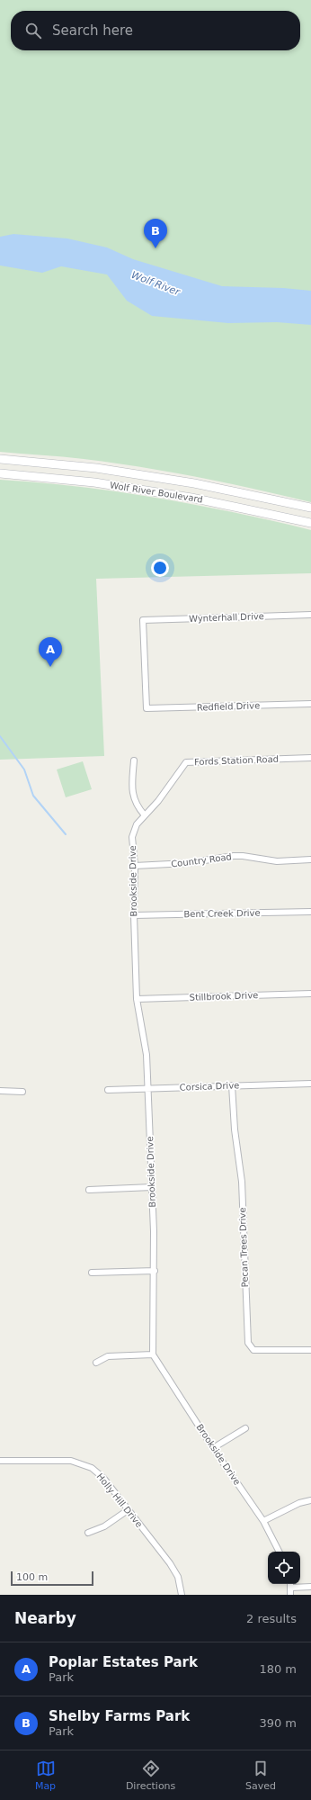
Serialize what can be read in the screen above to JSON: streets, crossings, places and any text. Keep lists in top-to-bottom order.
{
  "streets": {
    "main road": ["Wolf River Boulevard"],
    "street": [
      "Wynterhall Drive",
      "Redfield Drive",
      "Fords Station Road",
      "Country Road",
      "Brookside Drive",
      "Bent Creek Drive",
      "Stillbrook Drive",
      "Corsica Drive",
      "Pecan Trees Drive",
      "Holly Hill Drive"
    ]
  },
  "crossings": [
    ["Wynterhall Drive", "Redfield Drive"],
    ["Fords Station Road", "Brookside Drive"],
    ["Country Road", "Brookside Drive"],
    ["Brookside Drive", "Bent Creek Drive"],
    ["Brookside Drive", "Stillbrook Drive"],
    ["Brookside Drive", "Corsica Drive"],
    ["Corsica Drive", "Pecan Trees Drive"]
  ],
  "water": ["Wolf River"],
  "scale_bar": "100 m",
  "page": {
    "search": "Search here",
    "pins": ["B", "A"],
    "scale": "100 m",
    "heading": ["Nearby", "2 results"],
    "list": [
      {
        "mark": "A",
        "name": "Poplar Estates Park",
        "note": "Park",
        "value": "180 m"
      },
      {
        "mark": "B",
        "name": "Shelby Farms Park",
        "note": "Park",
        "value": "390 m"
      }
    ],
    "nav": ["Map", "Directions", "Saved"]
  }
}
